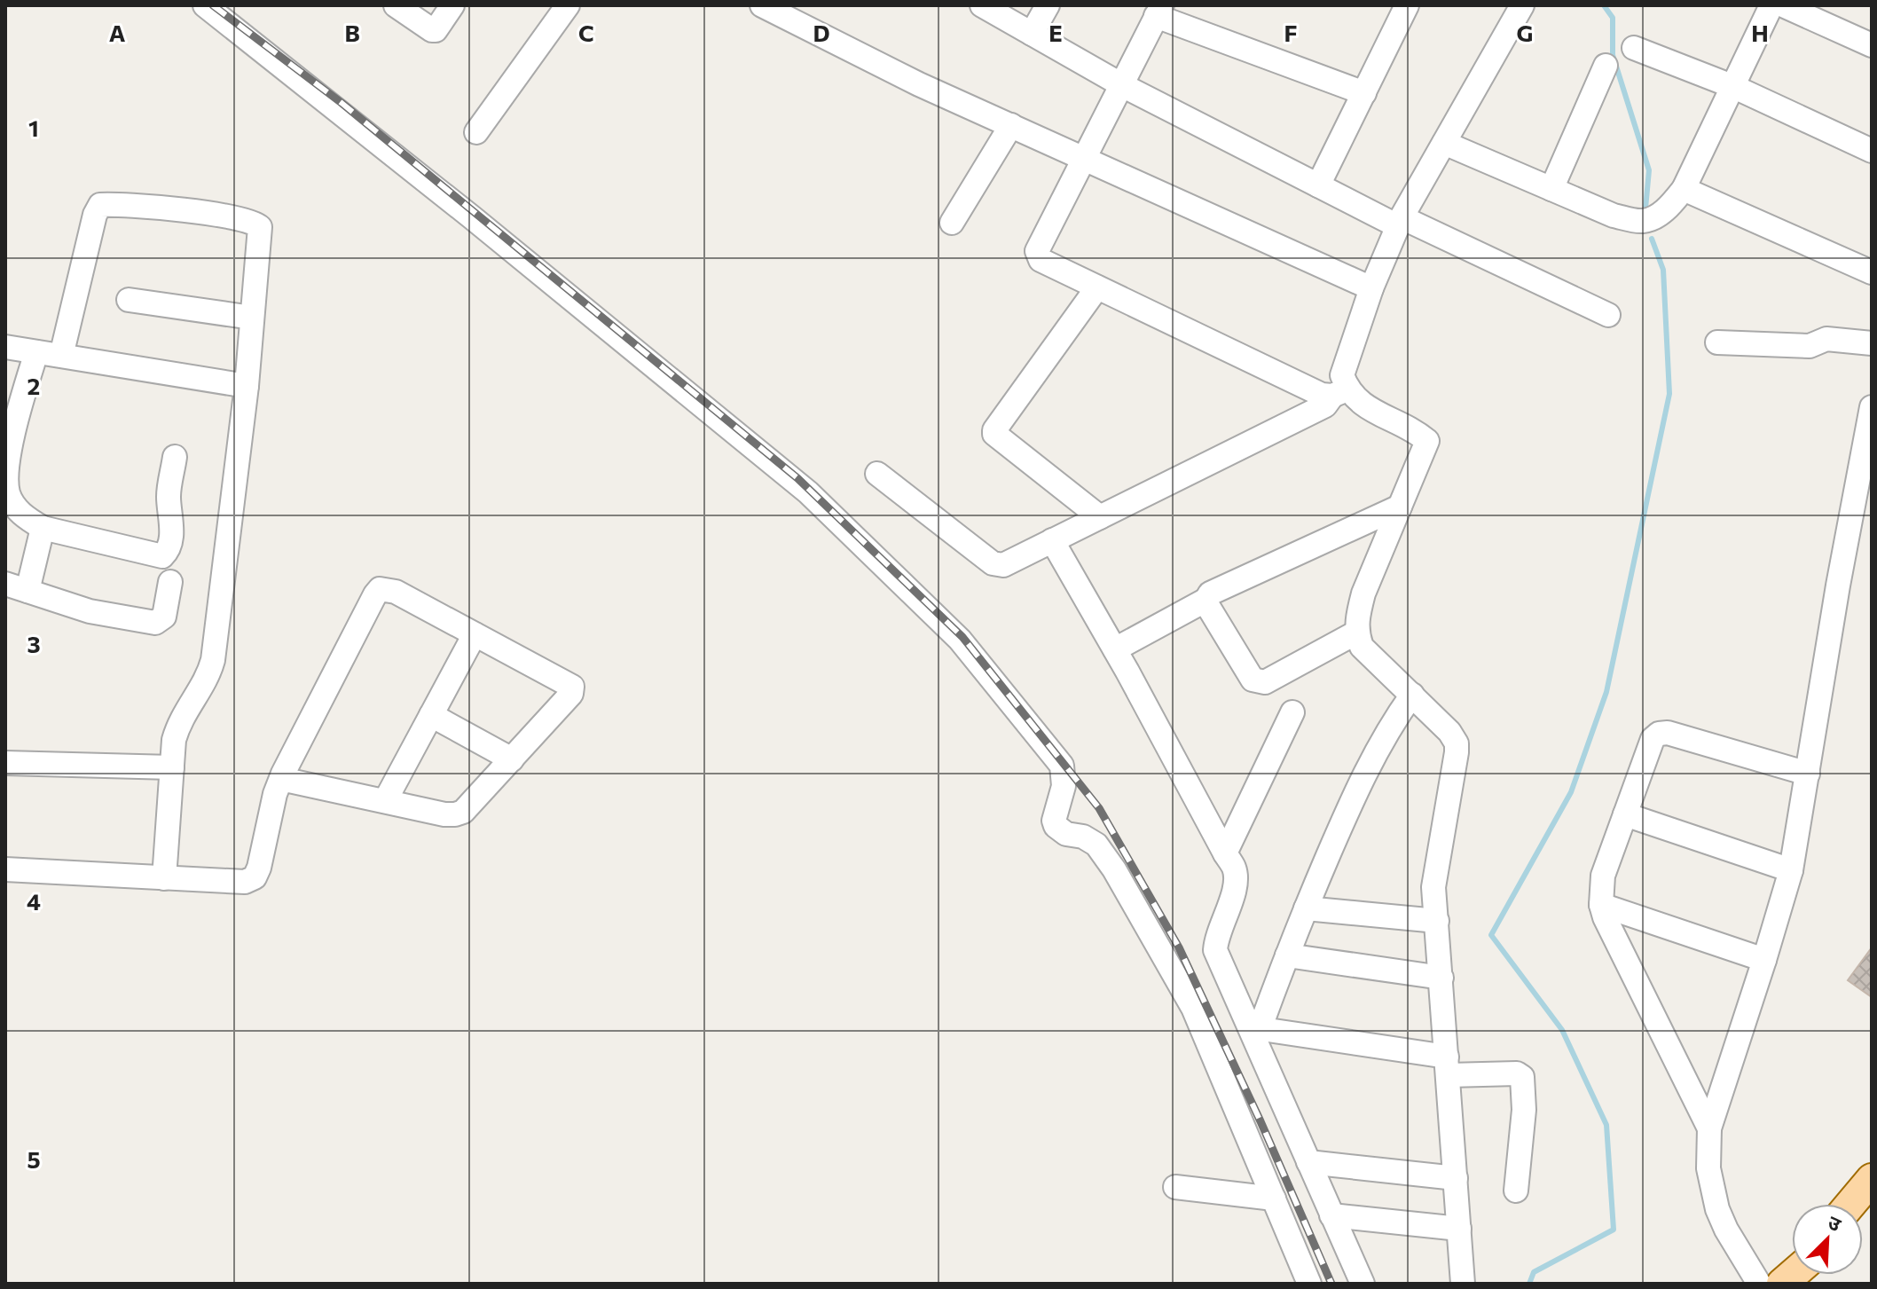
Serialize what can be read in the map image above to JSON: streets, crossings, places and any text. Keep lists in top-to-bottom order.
{
  "north": "top right",
  "grid": {
    "columns": [
      "A",
      "B",
      "C",
      "D",
      "E",
      "F",
      "G",
      "H"
    ],
    "rows": [
      "1",
      "2",
      "3",
      "4",
      "5"
    ]
  }
}
